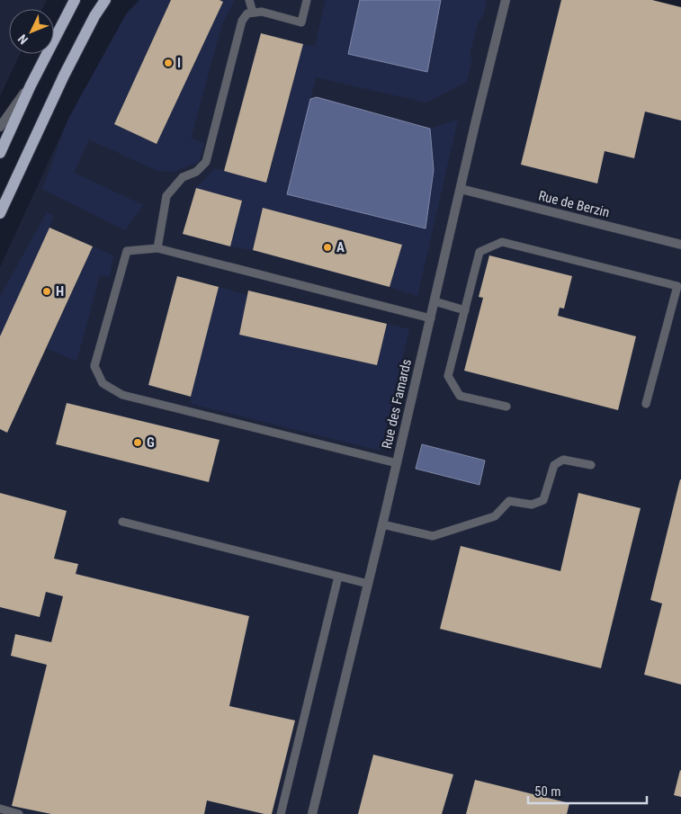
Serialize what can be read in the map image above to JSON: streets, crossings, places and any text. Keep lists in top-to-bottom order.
{
  "streets": {
    "street": ["Rue de Berzin", "Rue des Famards"]
  },
  "crossings": [
    ["Rue de Berzin", "Rue des Famards"]
  ],
  "places": [
    "I",
    "A",
    "H",
    "G"
  ],
  "scale_bar": "50 m",
  "north": "bottom left"
}
